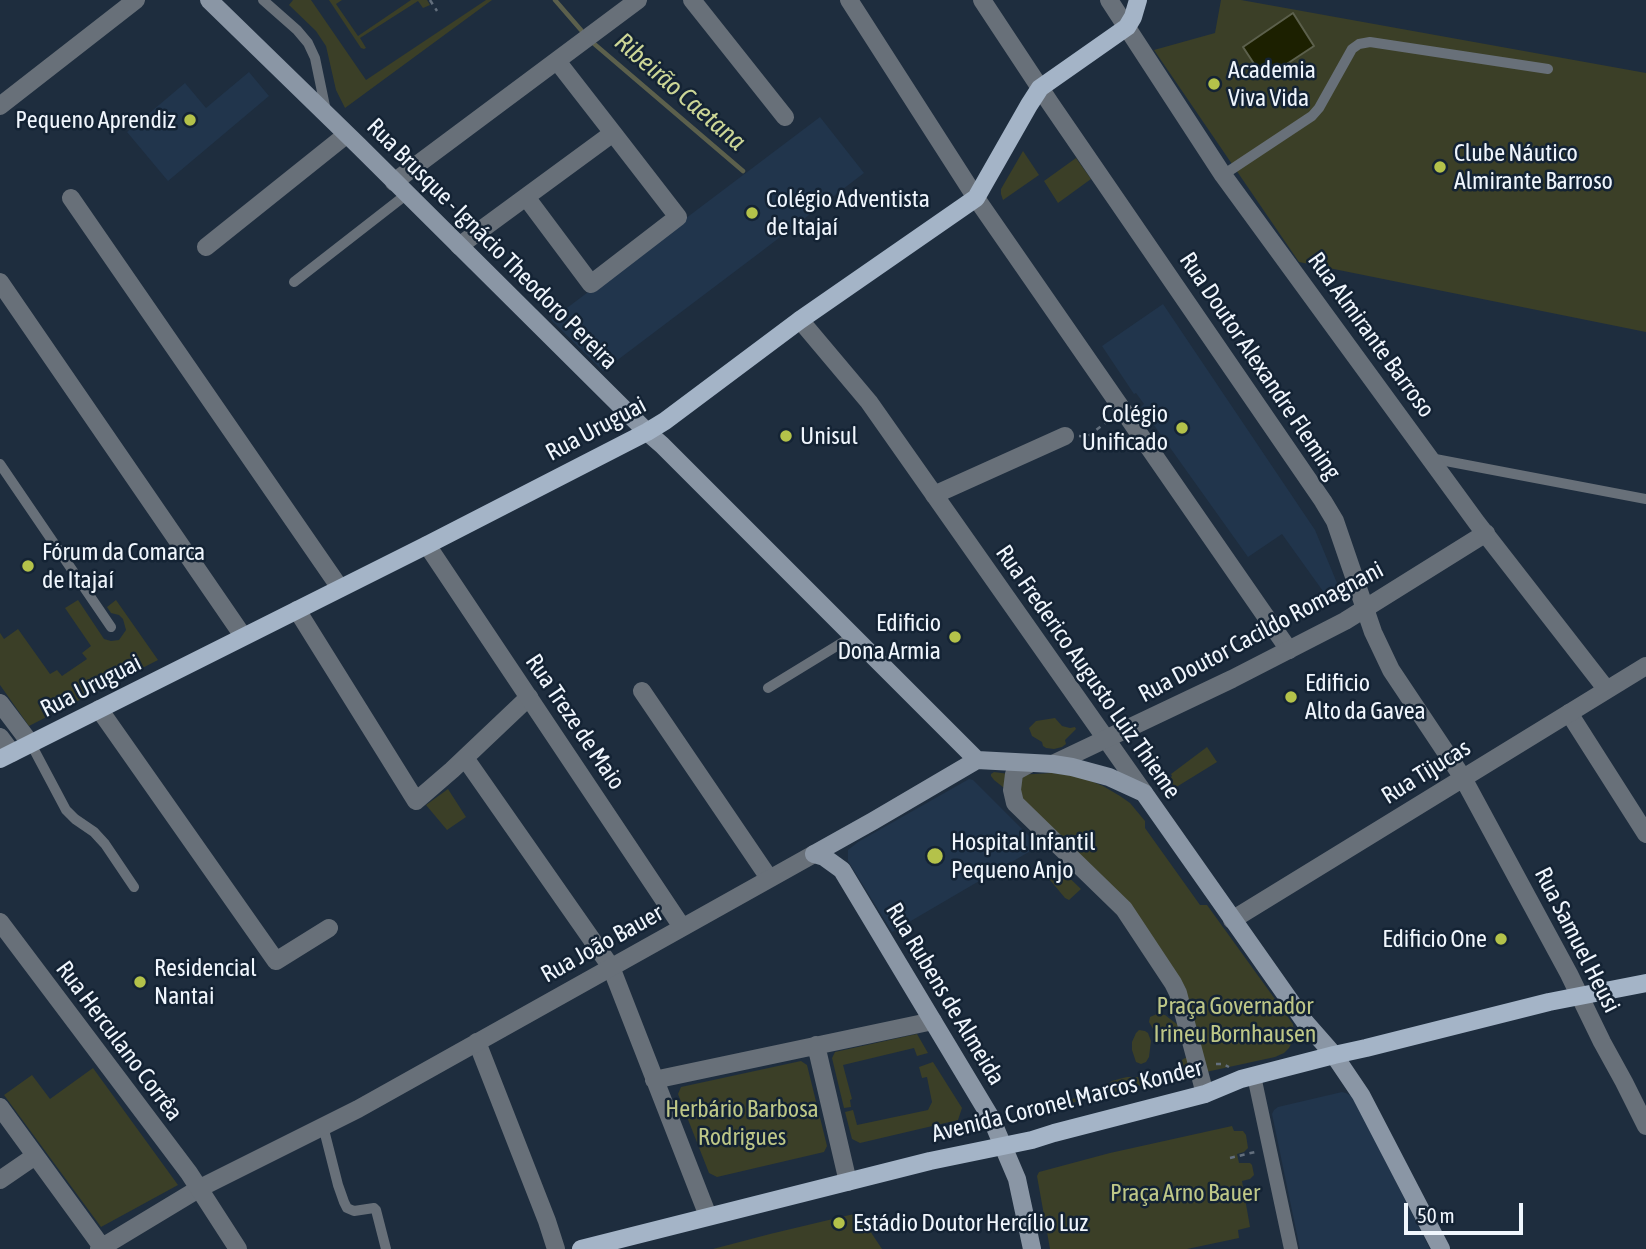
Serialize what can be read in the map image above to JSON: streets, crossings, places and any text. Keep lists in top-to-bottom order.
{
  "streets": {
    "main road": [
      "Rua Brusque - Ignácio Theodoro Pereira",
      "Rua Uruguai",
      "Rua Frederico Augusto Luiz Thieme",
      "Rua João Bauer",
      "Rua Rubens de Almeida",
      "Avenida Coronel Marcos Konder"
    ],
    "street": [
      "Rua Almirante Barroso",
      "Rua Doutor Alexandre Fleming",
      "Rua Doutor Cacildo Romagnani",
      "Rua Treze de Maio",
      "Rua Tijucas",
      "Rua Samuel Heusi",
      "Rua Herculano Corrêa"
    ]
  },
  "crossings": [
    ["Rua Brusque - Ignácio Theodoro Pereira", "Rua Uruguai"],
    ["Rua Brusque - Ignácio Theodoro Pereira", "Rua João Bauer"],
    ["Rua Almirante Barroso", "Rua Uruguai"],
    ["Rua Almirante Barroso", "Rua Doutor Cacildo Romagnani"],
    ["Rua Almirante Barroso", "Rua Tijucas"],
    ["Rua Doutor Alexandre Fleming", "Rua Uruguai"],
    ["Rua Doutor Alexandre Fleming", "Rua Doutor Cacildo Romagnani"],
    ["Rua Doutor Alexandre Fleming", "Rua Tijucas"],
    ["Rua Doutor Alexandre Fleming", "Rua Samuel Heusi"],
    ["Rua Uruguai", "Rua Frederico Augusto Luiz Thieme"],
    ["Rua Uruguai", "Rua Treze de Maio"],
    ["Rua Doutor Cacildo Romagnani", "Rua Frederico Augusto Luiz Thieme"],
    ["Rua Frederico Augusto Luiz Thieme", "Rua Tijucas"],
    ["Rua Frederico Augusto Luiz Thieme", "Avenida Coronel Marcos Konder"],
    ["Rua Treze de Maio", "Rua João Bauer"],
    ["Rua Tijucas", "Rua Samuel Heusi"],
    ["Rua Samuel Heusi", "Avenida Coronel Marcos Konder"],
    ["Rua João Bauer", "Rua Rubens de Almeida"],
    ["Rua João Bauer", "Rua Herculano Corrêa"],
    ["Rua Rubens de Almeida", "Avenida Coronel Marcos Konder"]
  ],
  "water": ["Ribeirão Caetana"],
  "parks": ["Praça Governador Irineu Bornhausen", "Herbário Barbosa Rodrigues", "Praça Arno Bauer"],
  "places": [
    "Academia Viva Vida",
    "Pequeno Aprendiz",
    "Clube Náutico Almirante Barroso",
    "Colégio Adventista de Itajaí",
    "Colégio Unificado",
    "Unisul",
    "Fórum da Comarca de Itajaí",
    "Edificio Dona Armia",
    "Edificio Alto da Gavea",
    "Hospital Infantil Pequeno Anjo",
    "Edificio One",
    "Residencial Nantai",
    "Estádio Doutor Hercílio Luz"
  ],
  "scale_bar": "50 m"
}
